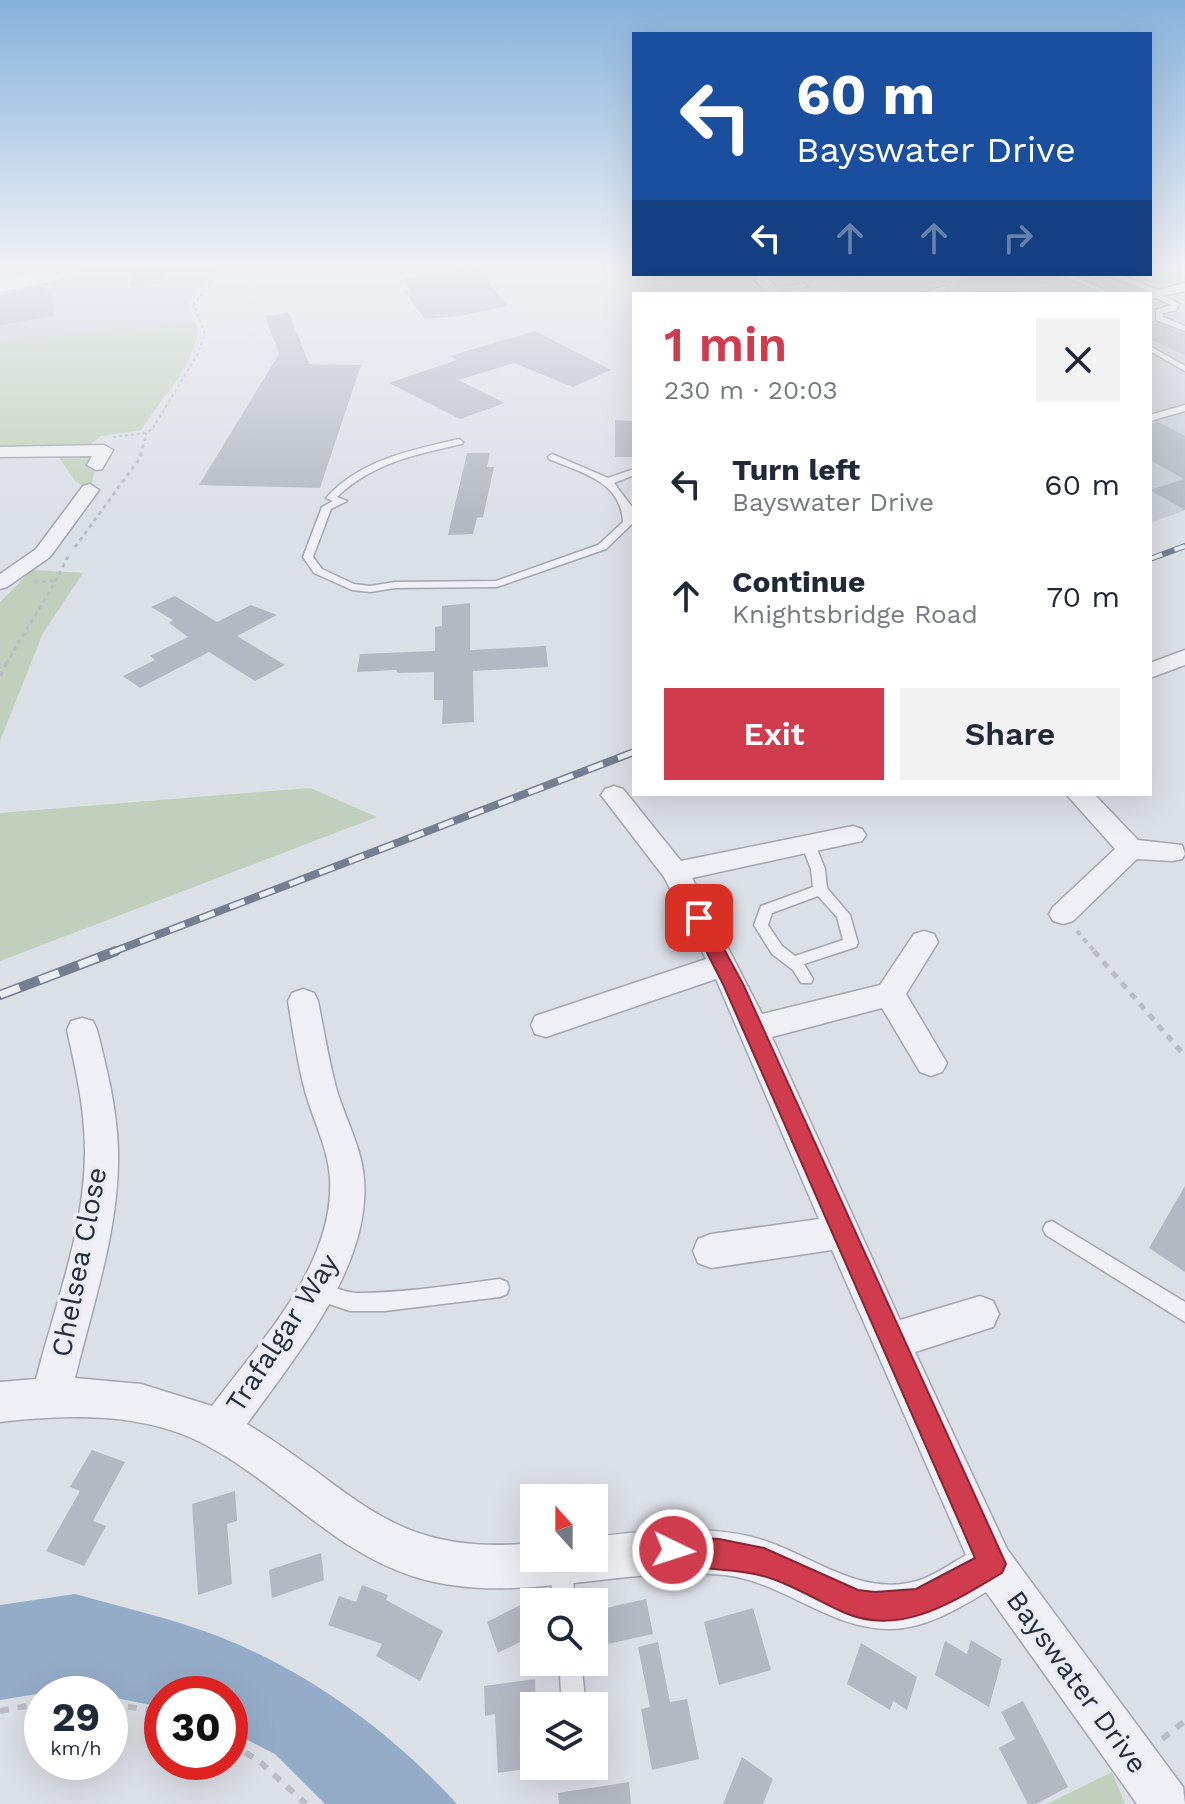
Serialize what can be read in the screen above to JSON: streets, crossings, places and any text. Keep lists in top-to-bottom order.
{
  "streets": {
    "street": ["Chelsea Close", "Trafalgar Way", "Bayswater Drive"]
  },
  "north": "top",
  "page": {
    "turn": ["60 m", "Bayswater Drive"],
    "heading": ["1 min", "230 m · 20:03"],
    "list": [
      {
        "name": "Turn left",
        "note": "Bayswater Drive",
        "value": "60 m"
      },
      {
        "name": "Continue",
        "note": "Knightsbridge Road",
        "value": "70 m"
      }
    ],
    "buttons": ["Exit", "Share"],
    "speed": "29 km/h",
    "limit": "30"
  }
}
